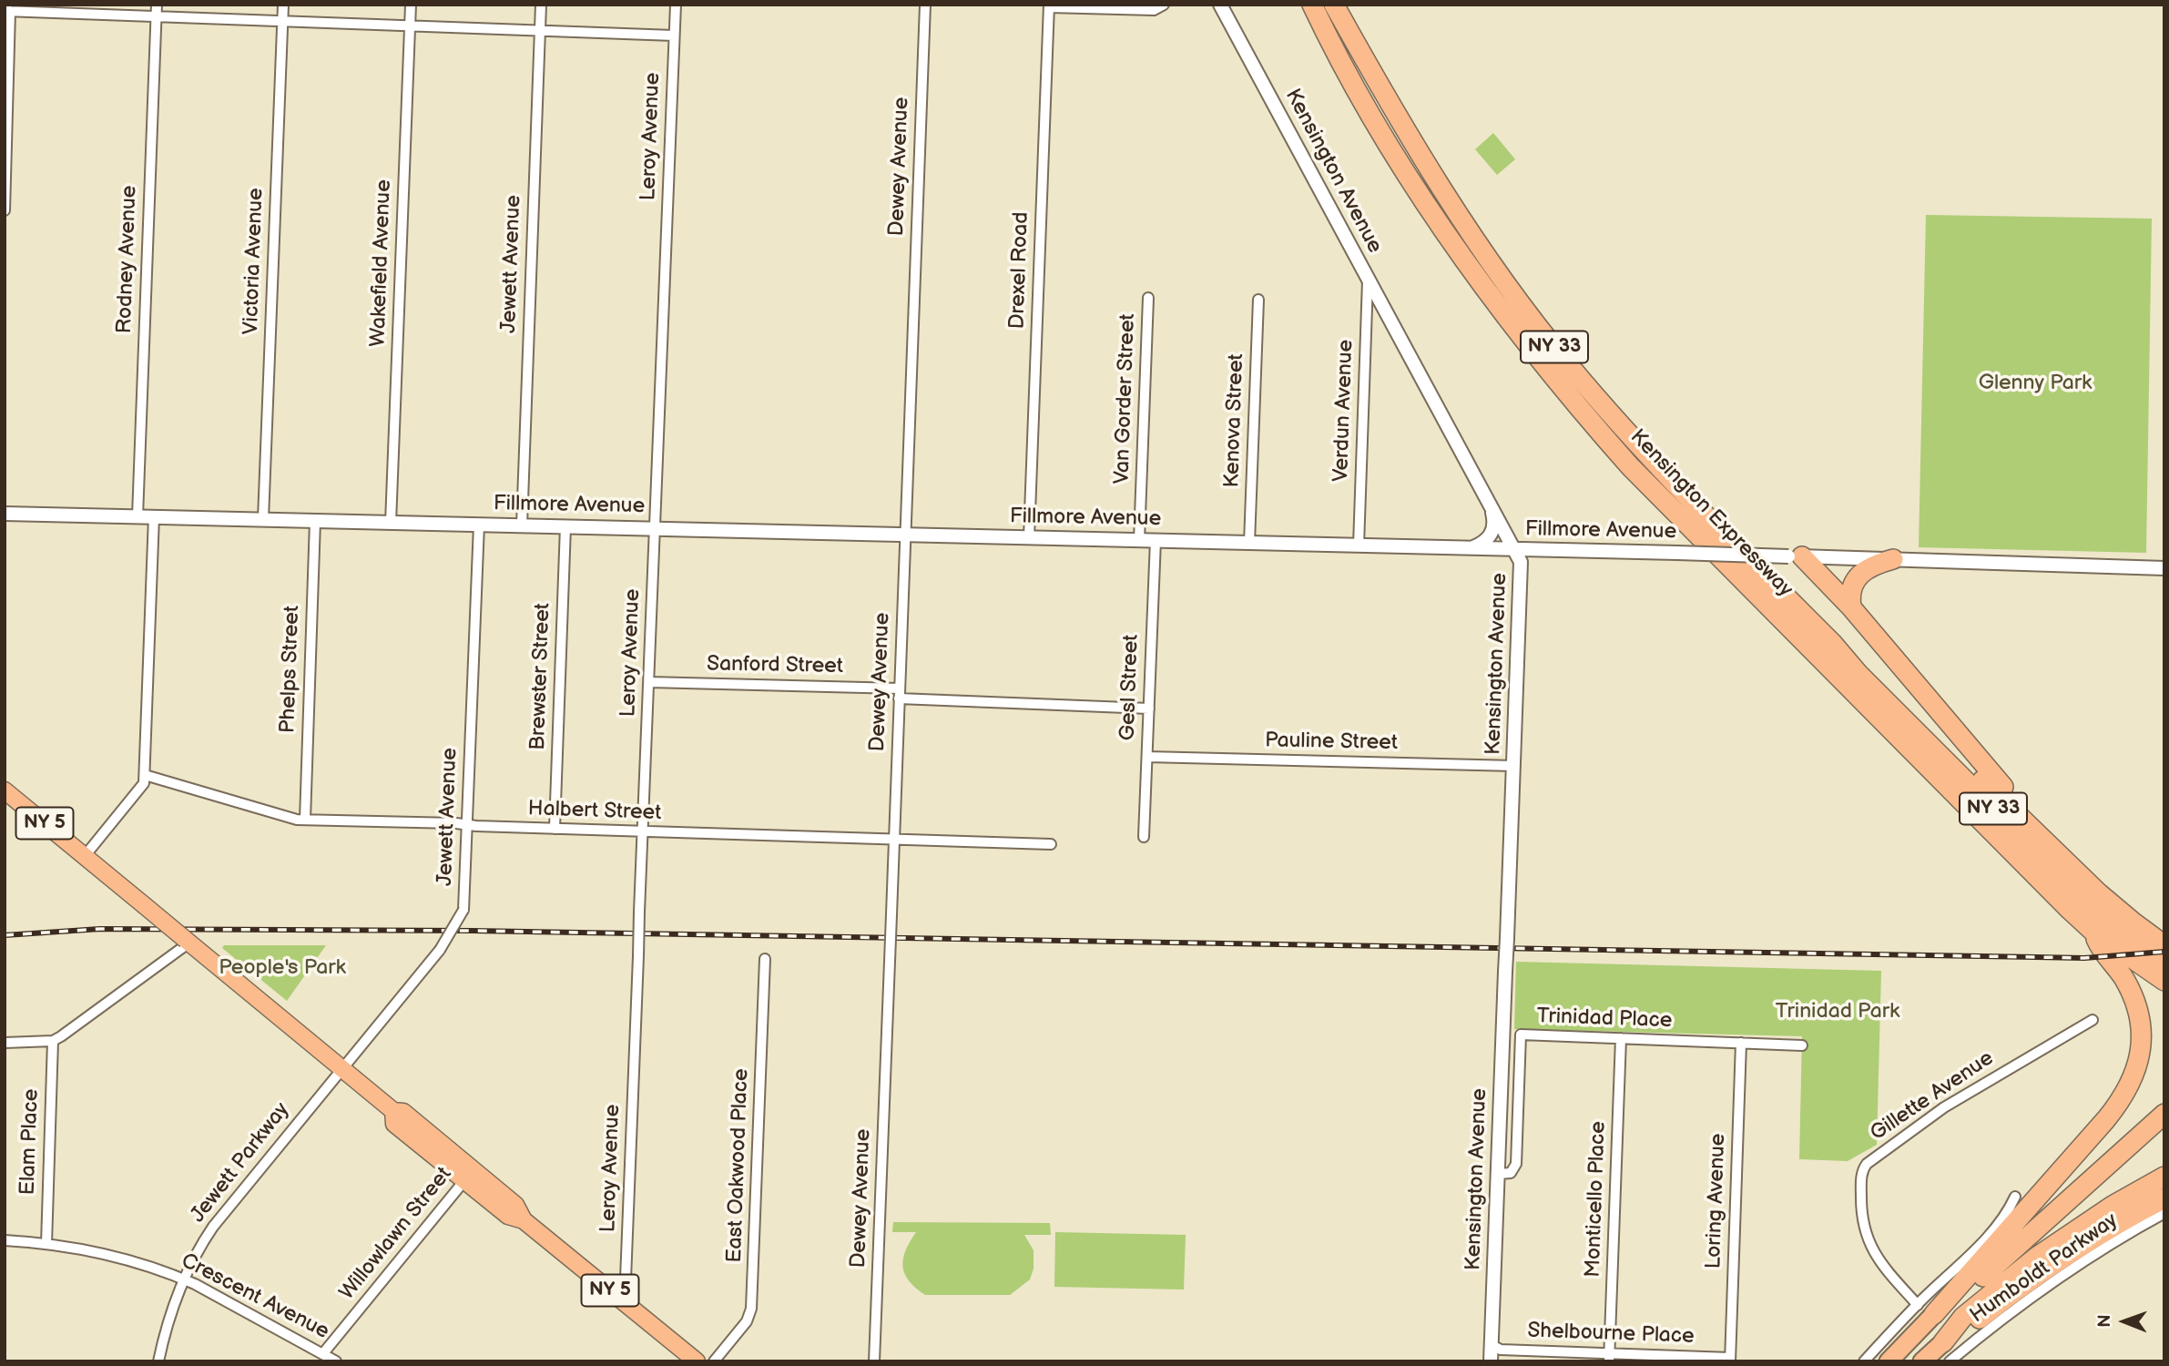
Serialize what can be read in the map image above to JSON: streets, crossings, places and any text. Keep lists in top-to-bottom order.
{
  "streets": {
    "highway": ["NY 33", "Kensington Expressway"],
    "main road": ["NY 5"],
    "street": [
      "Leroy Avenue",
      "Dewey Avenue",
      "Kensington Avenue",
      "Rodney Avenue",
      "Victoria Avenue",
      "Wakefield Avenue",
      "Jewett Avenue",
      "Drexel Road",
      "Van Gorder Street",
      "Verdun Avenue",
      "Kenova Street",
      "Fillmore Avenue",
      "Sanford Street",
      "Phelps Street",
      "Brewster Street",
      "Gesl Street",
      "Pauline Street",
      "Halbert Street",
      "Trinidad Place",
      "Gillette Avenue",
      "Elam Place",
      "Jewett Parkway",
      "East Oakwood Place",
      "Monticello Place",
      "Loring Avenue",
      "Willowlawn Street",
      "Humboldt Parkway",
      "Crescent Avenue",
      "Shelbourne Place"
    ]
  },
  "crossings": [
    ["Leroy Avenue", "Fillmore Avenue"],
    ["Leroy Avenue", "Sanford Street"],
    ["Leroy Avenue", "Halbert Street"],
    ["Leroy Avenue", "NY 5"],
    ["Dewey Avenue", "Fillmore Avenue"],
    ["Dewey Avenue", "Sanford Street"],
    ["Dewey Avenue", "Halbert Street"],
    ["Kensington Avenue", "Verdun Avenue"],
    ["Kensington Avenue", "Fillmore Avenue"],
    ["Kensington Avenue", "Pauline Street"],
    ["Kensington Avenue", "Trinidad Place"],
    ["Kensington Avenue", "Shelbourne Place"],
    ["Rodney Avenue", "Fillmore Avenue"],
    ["Victoria Avenue", "Fillmore Avenue"],
    ["Wakefield Avenue", "Fillmore Avenue"],
    ["Jewett Avenue", "Fillmore Avenue"],
    ["Jewett Avenue", "Halbert Street"],
    ["Jewett Avenue", "NY 5"],
    ["Jewett Avenue", "Jewett Parkway"],
    ["Drexel Road", "Fillmore Avenue"],
    ["Van Gorder Street", "Fillmore Avenue"],
    ["Verdun Avenue", "Fillmore Avenue"],
    ["Kenova Street", "Fillmore Avenue"],
    ["Fillmore Avenue", "Phelps Street"],
    ["Fillmore Avenue", "Brewster Street"],
    ["Fillmore Avenue", "Gesl Street"],
    ["Sanford Street", "Gesl Street"],
    ["Phelps Street", "Halbert Street"],
    ["Brewster Street", "Halbert Street"],
    ["Gesl Street", "Pauline Street"],
    ["NY 5", "Jewett Parkway"],
    ["NY 5", "Willowlawn Street"],
    ["Trinidad Place", "Monticello Place"],
    ["Trinidad Place", "Loring Avenue"],
    ["Elam Place", "Crescent Avenue"],
    ["Jewett Parkway", "Crescent Avenue"],
    ["Monticello Place", "Shelbourne Place"],
    ["Loring Avenue", "Shelbourne Place"],
    ["Willowlawn Street", "Crescent Avenue"]
  ],
  "parks": ["Glenny Park", "People's Park", "Trinidad Park"],
  "north": "left"
}
